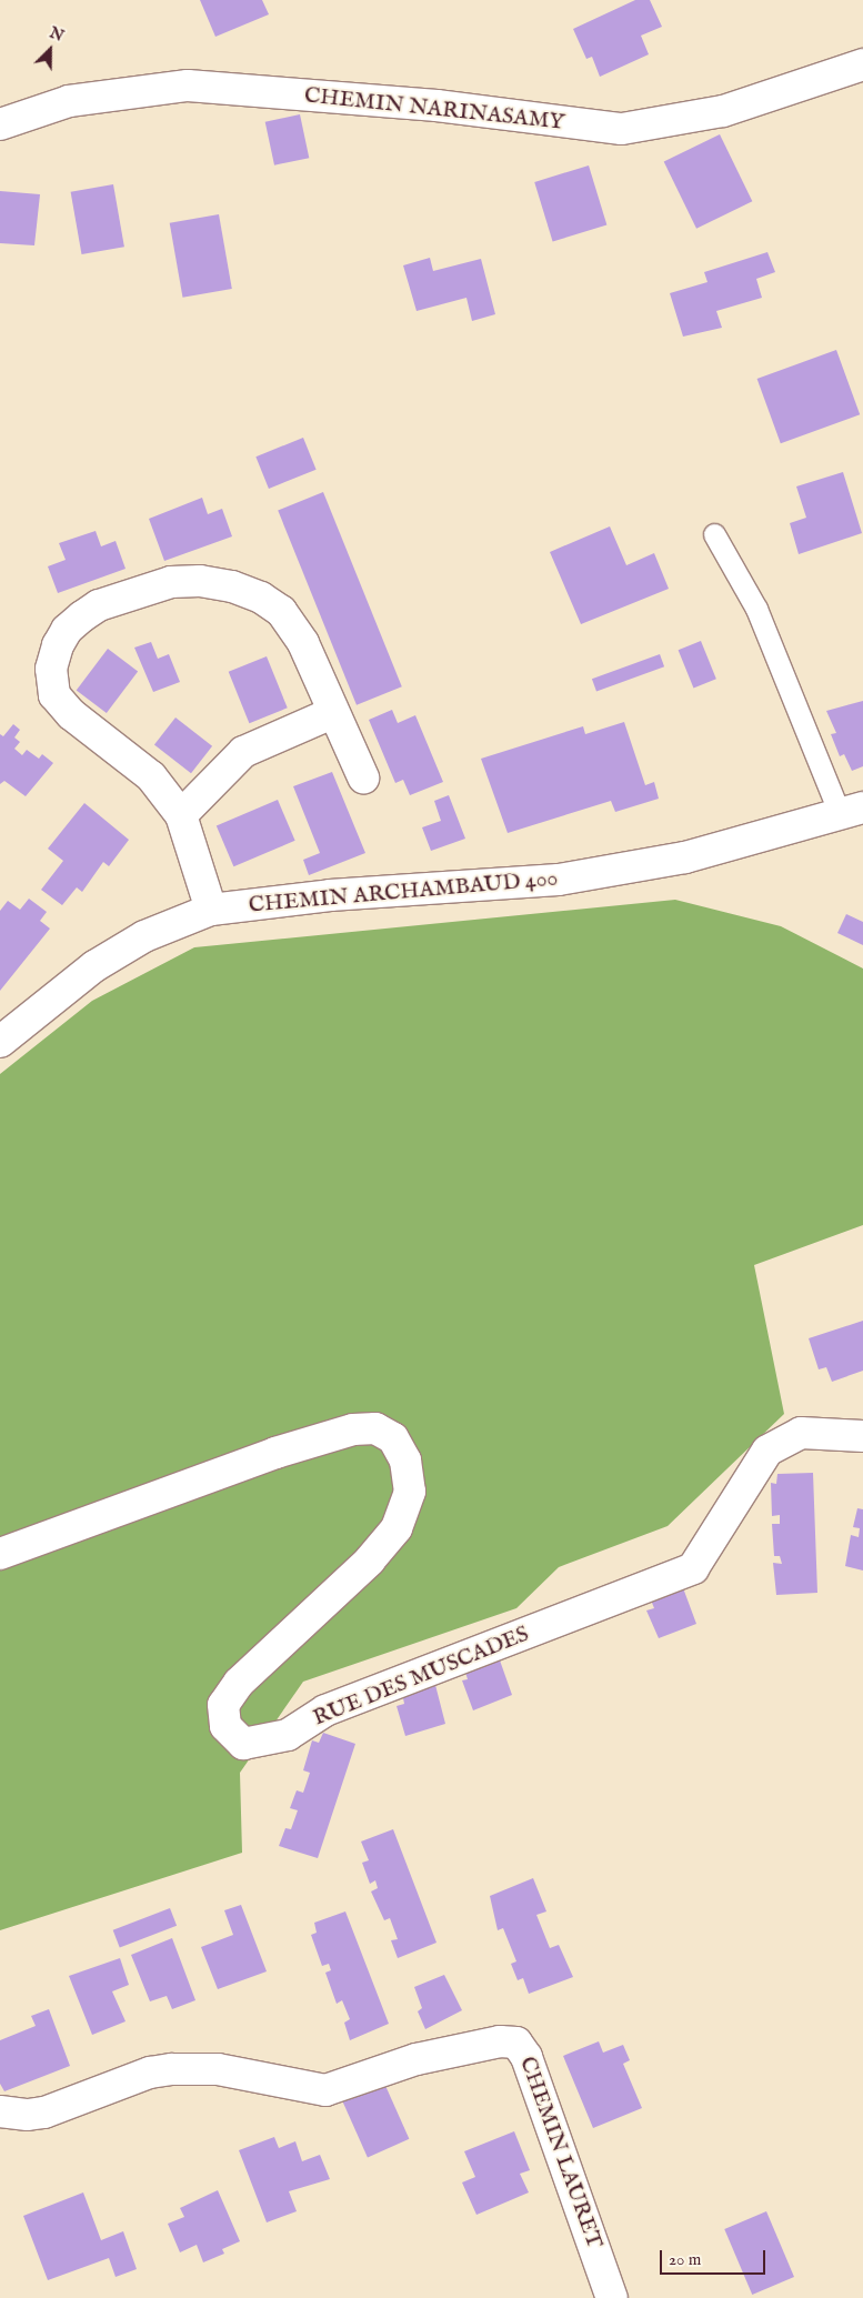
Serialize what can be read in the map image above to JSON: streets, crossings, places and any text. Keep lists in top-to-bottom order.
{
  "streets": {
    "street": [
      "CHEMIN NARINASAMY",
      "CHEMIN ARCHAMBAUD 400",
      "RUE DES MUSCADES",
      "CHEMIN LAURET"
    ]
  },
  "scale_bar": "20 m",
  "north": "top right"
}
